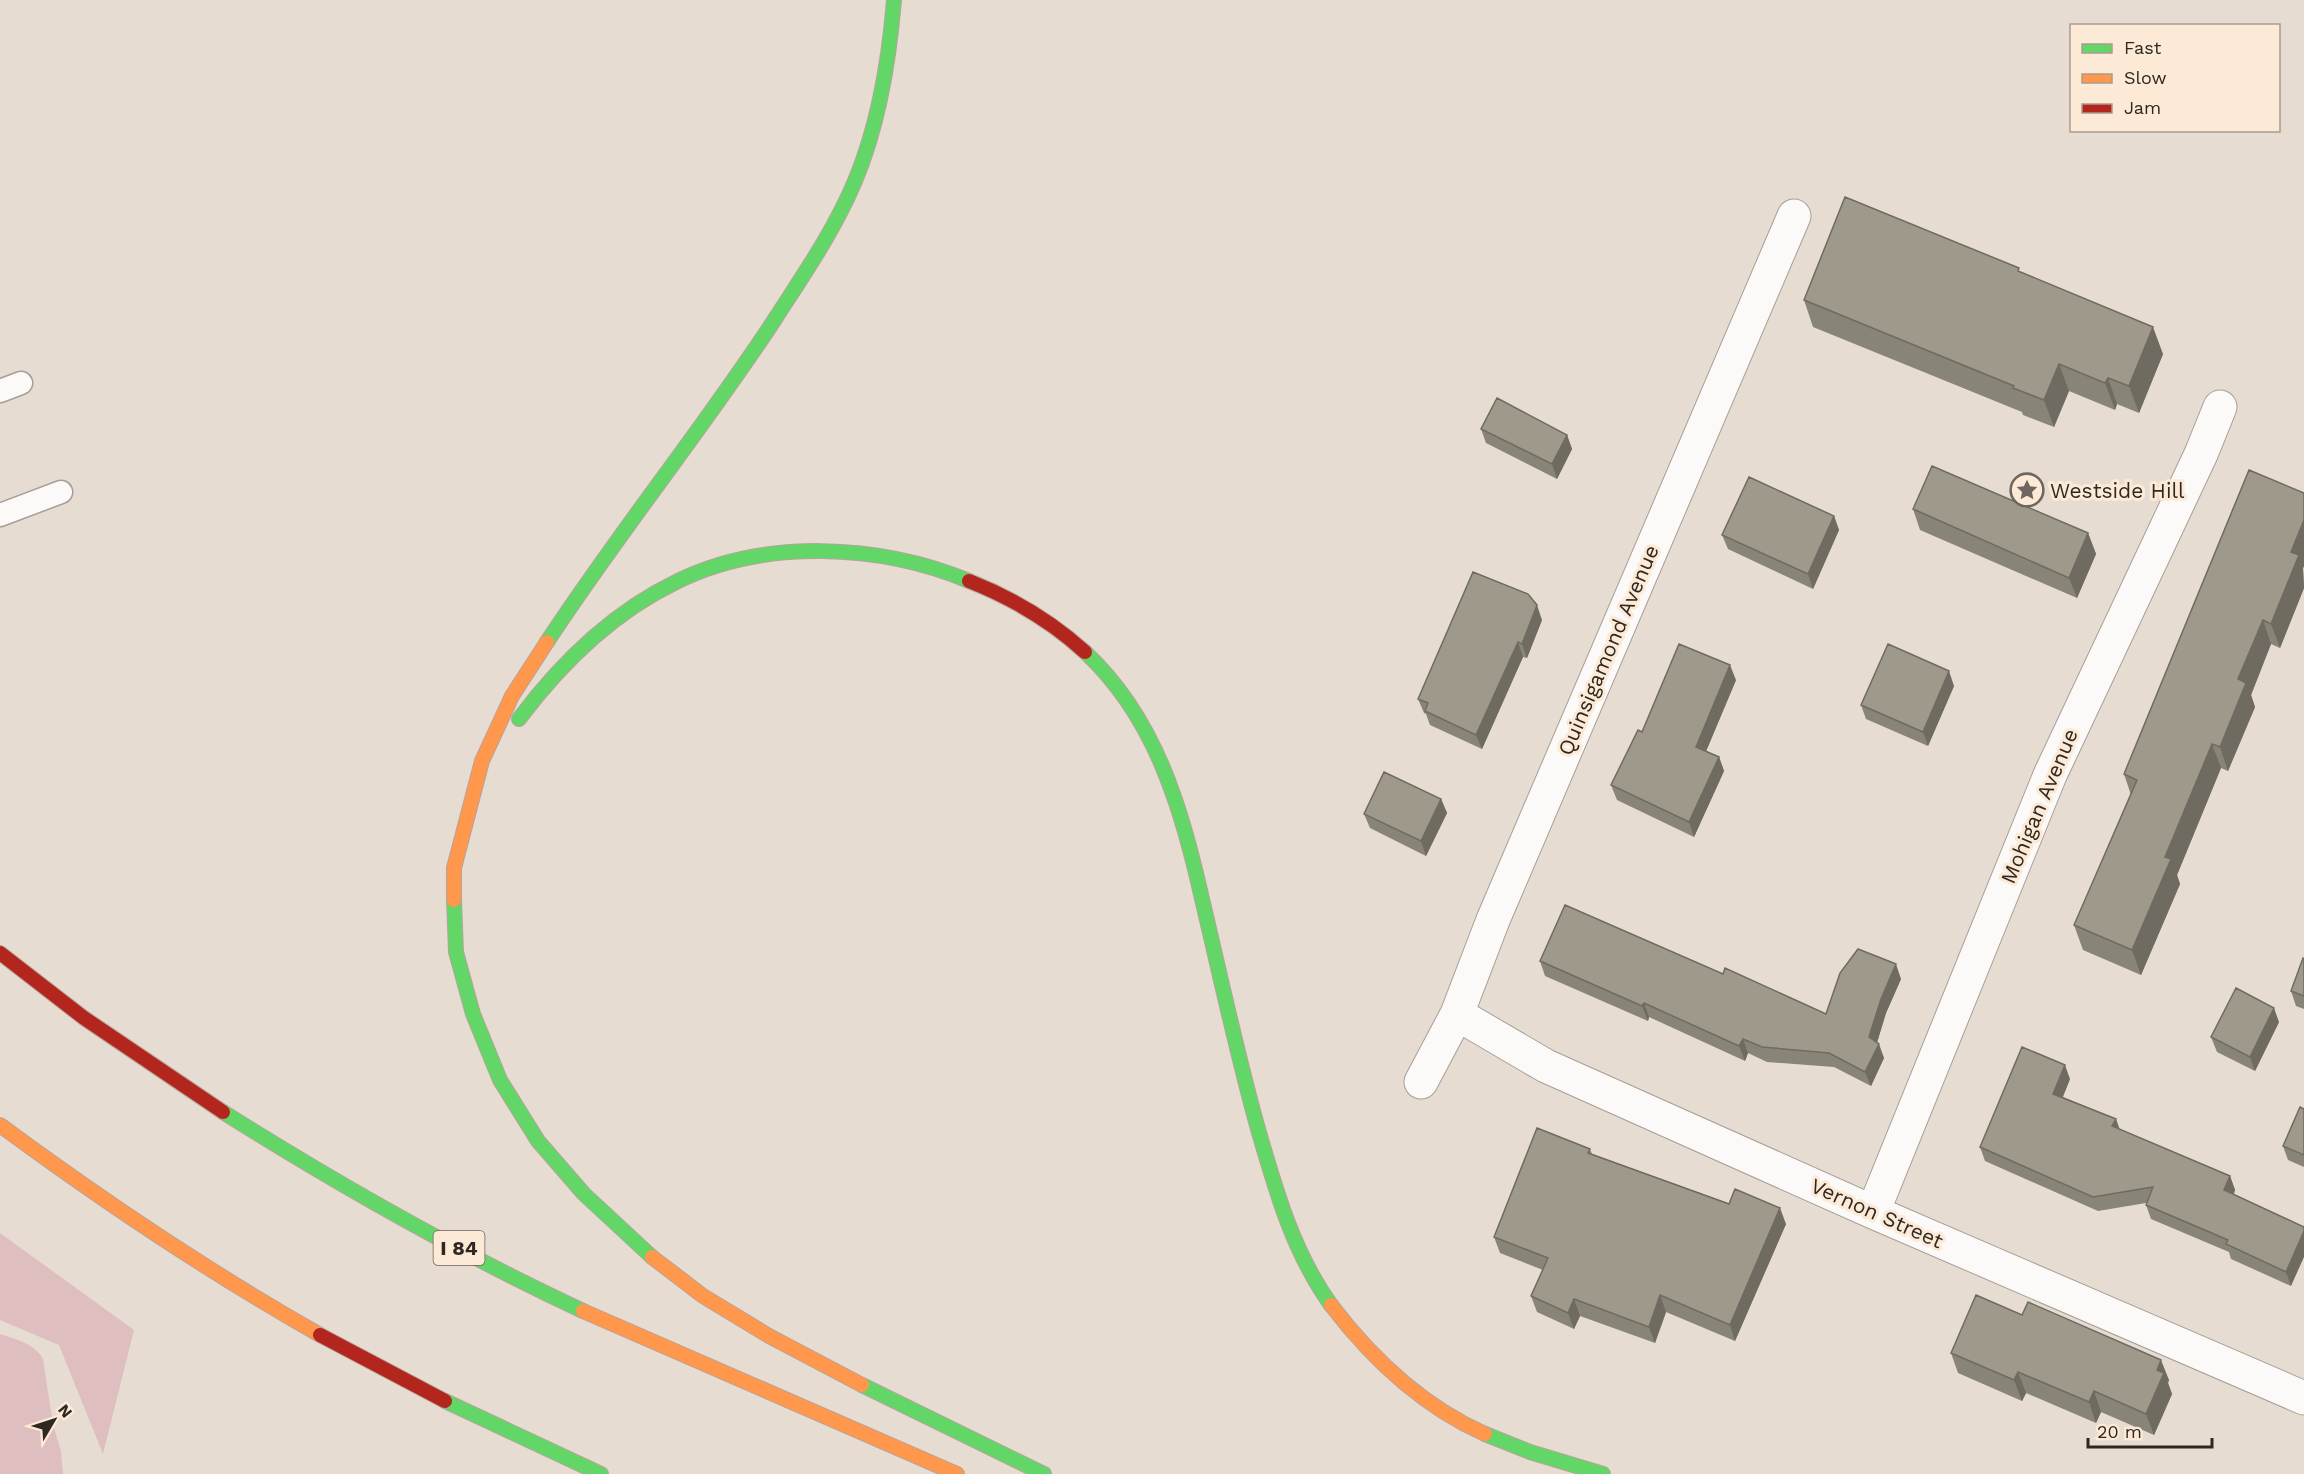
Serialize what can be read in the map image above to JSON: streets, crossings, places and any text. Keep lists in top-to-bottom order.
{
  "streets": {
    "highway": ["I 84"],
    "street": ["Quinsigamond Avenue", "Mohigan Avenue", "Vernon Street"]
  },
  "crossings": [
    ["Quinsigamond Avenue", "Vernon Street"],
    ["Mohigan Avenue", "Vernon Street"]
  ],
  "places": {
    "place": ["Westside Hill"]
  },
  "legend": ["Fast", "Slow", "Jam"],
  "scale_bar": "20 m",
  "north": "top right"
}
